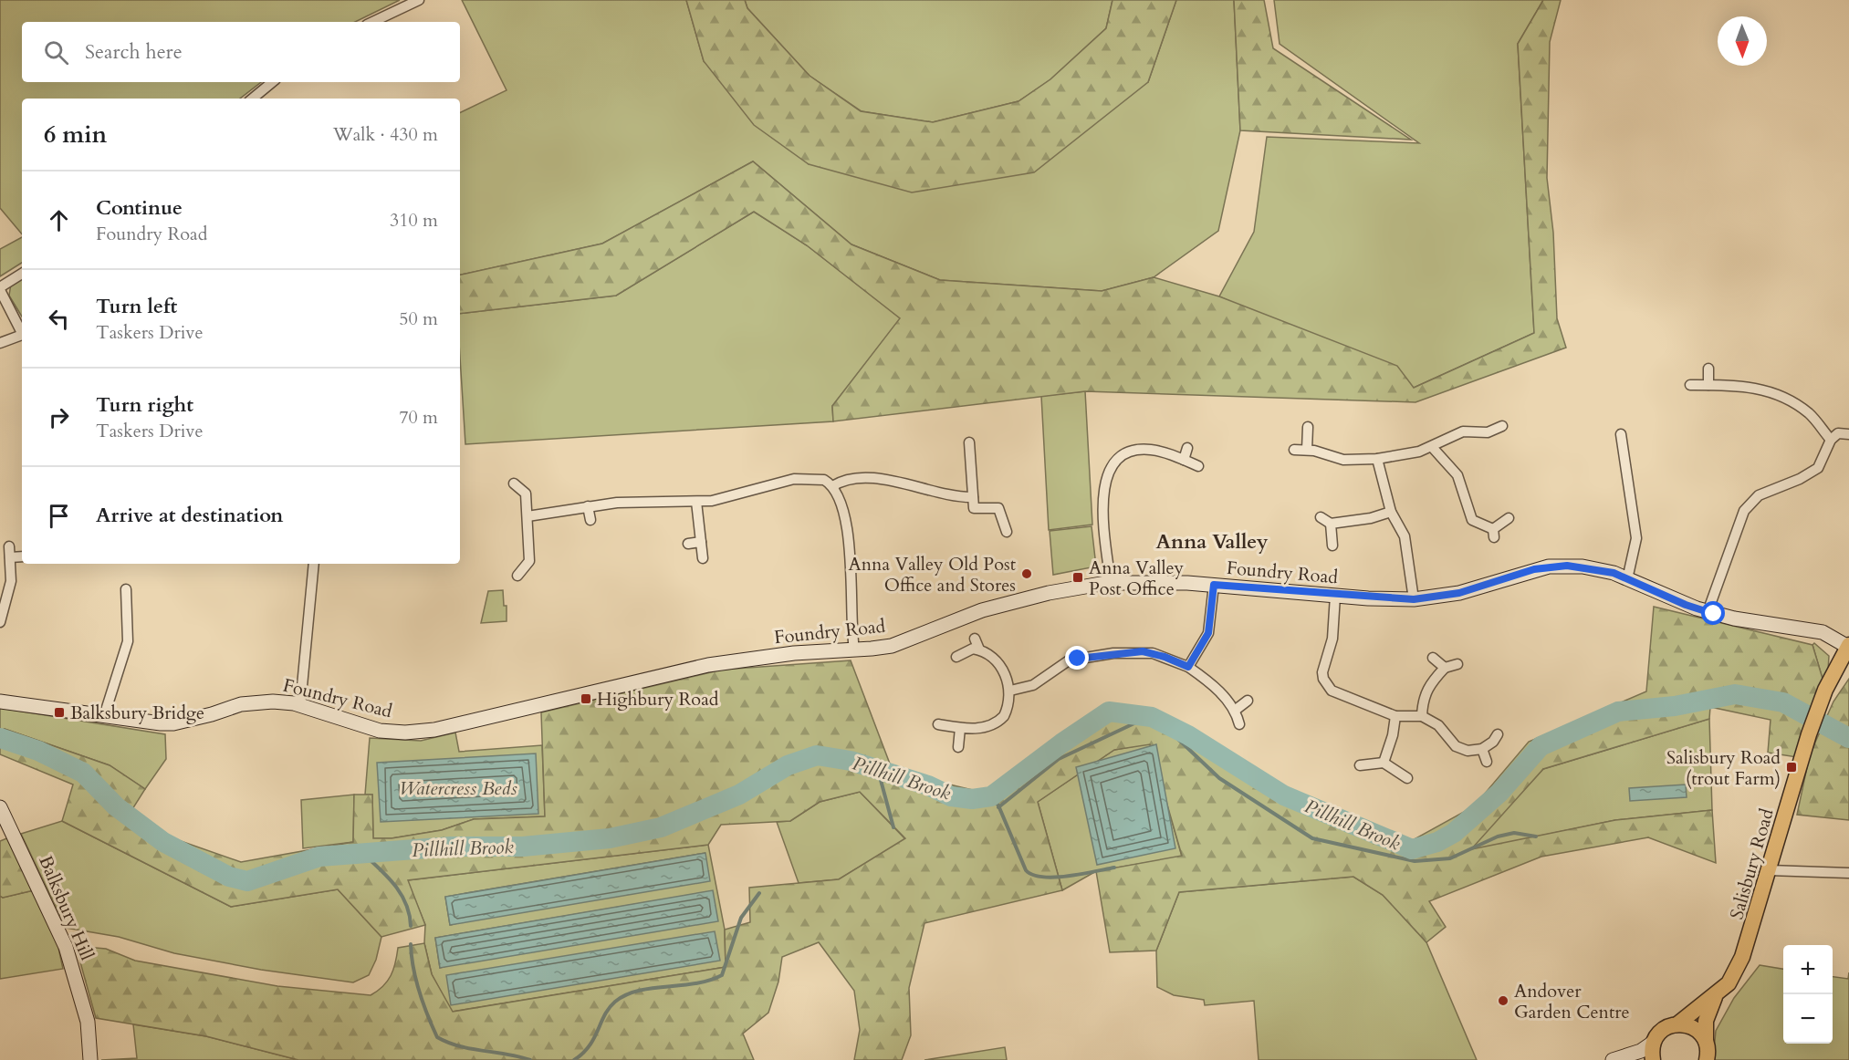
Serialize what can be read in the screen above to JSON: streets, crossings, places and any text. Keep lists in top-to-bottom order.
{
  "streets": {
    "main road": ["Salisbury Road"],
    "street": ["Foundry Road", "Balksbury Hill"]
  },
  "crossings": [
    ["Foundry Road", "Salisbury Road"]
  ],
  "districts": ["Anna Valley"],
  "water": ["Pillhill Brook", "Watercress Beds"],
  "places": {
    "other": ["Anna Valley Old Post Office and Stores", "Andover Garden Centre"],
    "transit": [
      "Anna Valley Post Office",
      "Highbury Road",
      "Balksbury Bridge",
      "Salisbury Road (trout Farm)"
    ]
  },
  "north": "bottom",
  "page": {
    "search": "Search here",
    "heading": ["6 min", "Walk · 430 m"],
    "list": [
      ["Continue", "Foundry Road", "310 m"],
      ["Turn left", "Taskers Drive", "50 m"],
      ["Turn right", "Taskers Drive", "70 m"],
      "Arrive at destination"
    ],
    "map_buttons": ["+", "−"]
  }
}
